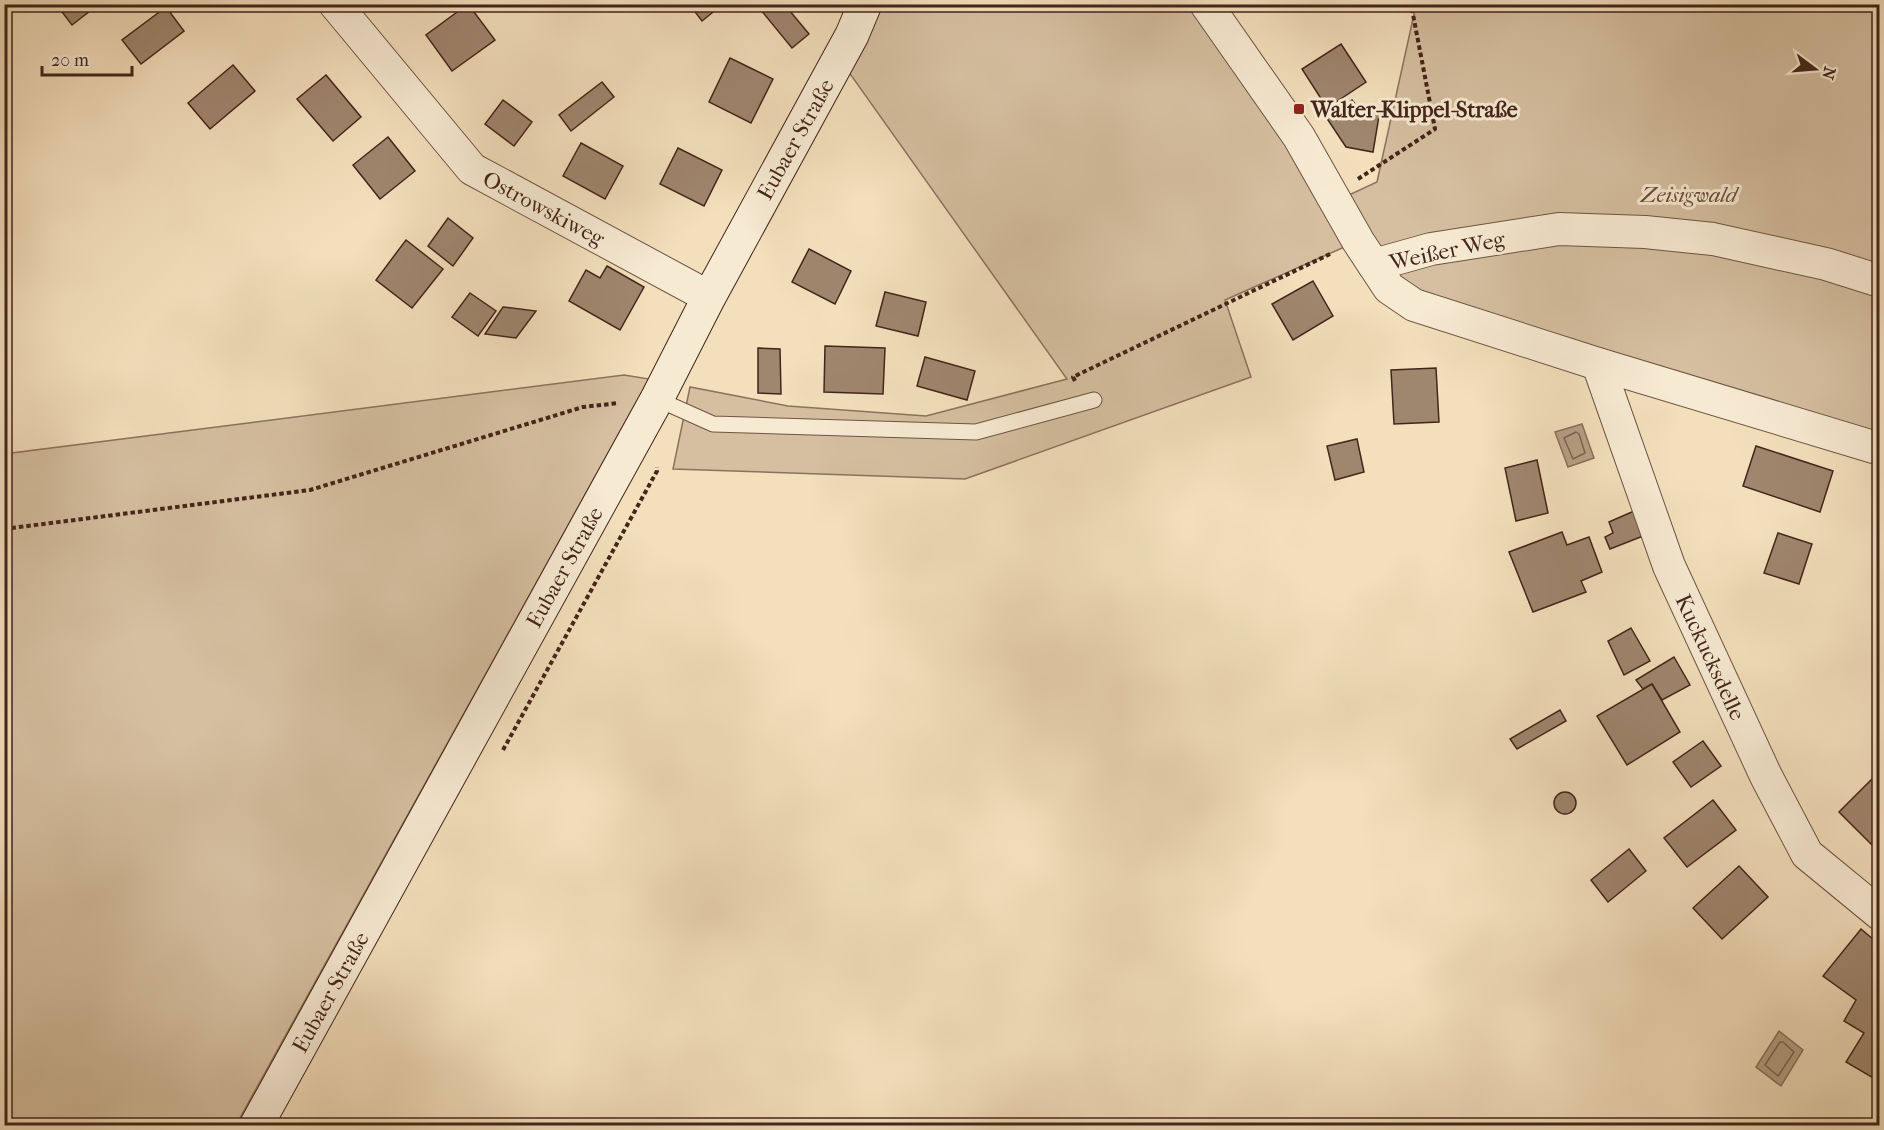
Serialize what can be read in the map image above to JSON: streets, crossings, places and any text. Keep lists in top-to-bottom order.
{
  "streets": {
    "street": [
      "Eubaer Straße",
      "Ostrowskiweg",
      "Weißer Weg",
      "Kuckucksdelle"
    ]
  },
  "crossings": [
    ["Eubaer Straße", "Ostrowskiweg"],
    ["Weißer Weg", "Kuckucksdelle"]
  ],
  "parks": ["Zeisigwald"],
  "places": {
    "transit": ["Walter-Klippel-Straße"]
  },
  "scale_bar": "20 m",
  "north": "right"
}
